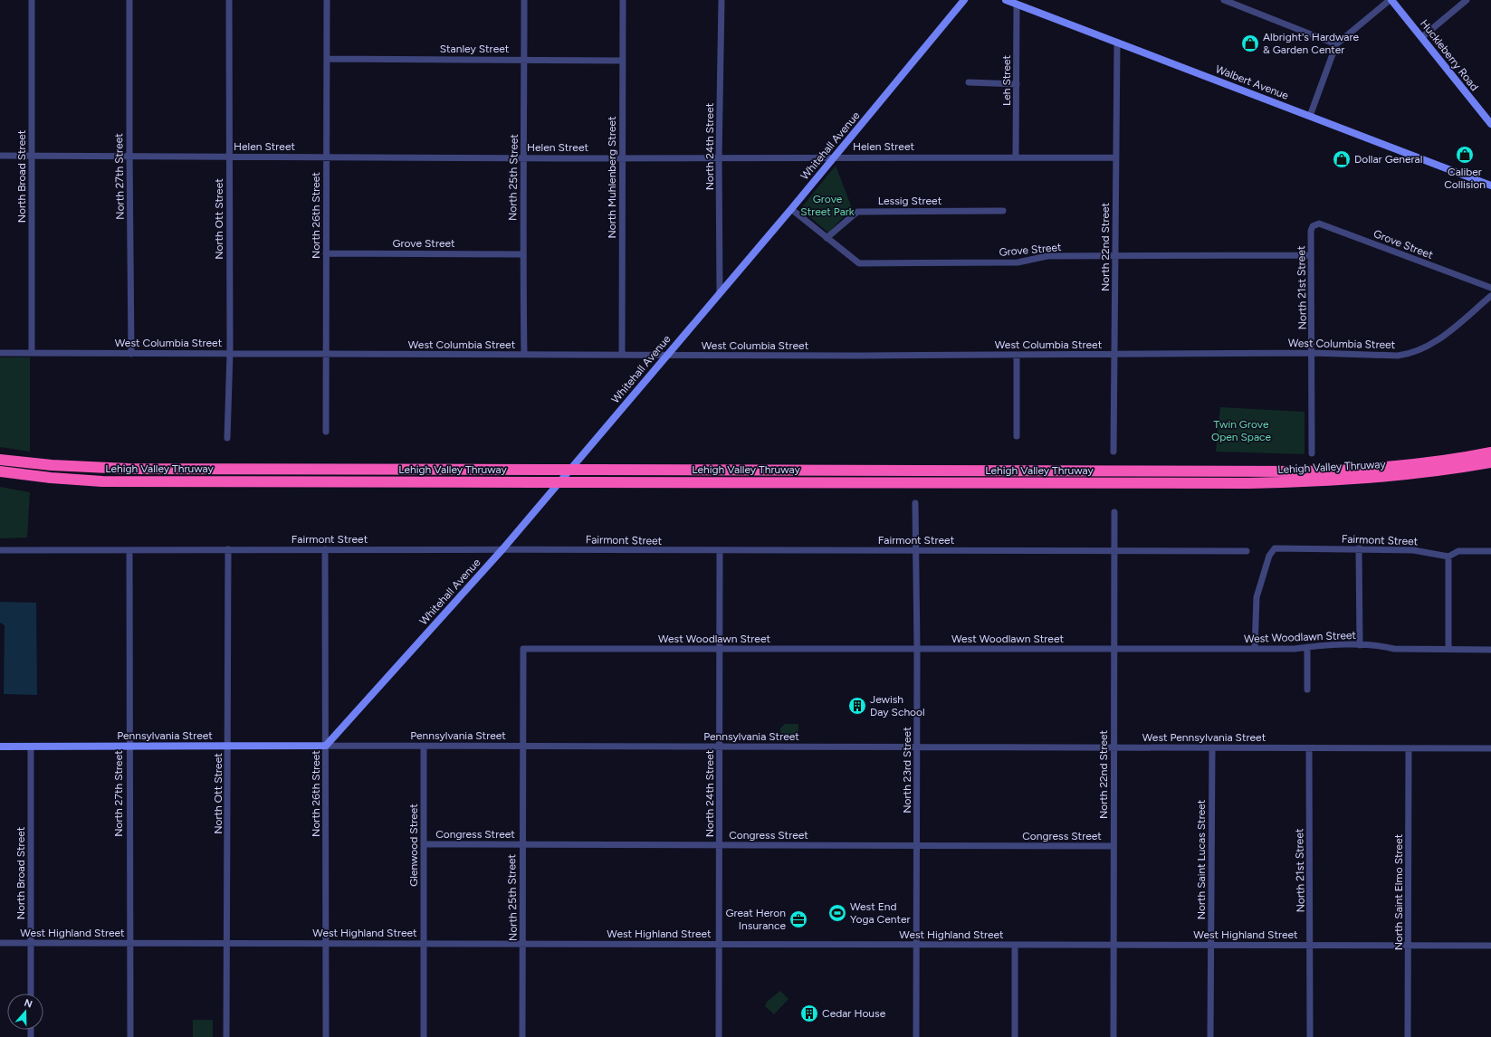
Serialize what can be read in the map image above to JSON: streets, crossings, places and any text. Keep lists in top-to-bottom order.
{
  "streets": {
    "highway": ["Lehigh Valley Thruway"],
    "street": [
      "Stanley Street",
      "Huckleberry Road",
      "Leh Street",
      "Walbert Avenue",
      "Whitehall Avenue",
      "Helen Street",
      "North 24th Street",
      "North Broad Street",
      "North 27th Street",
      "North 25th Street",
      "North Muhlenberg Street",
      "Lessig Street",
      "North 26th Street",
      "North Ott Street",
      "Grove Street",
      "North 22nd Street",
      "North 21st Street",
      "West Columbia Street",
      "Fairmont Street",
      "West Woodlawn Street",
      "Pennsylvania Street",
      "West Pennsylvania Street",
      "North 23rd Street",
      "Congress Street",
      "Glenwood Street",
      "North Saint Lucas Street",
      "North Saint Elmo Street",
      "West Highland Street"
    ]
  },
  "crossings": [
    ["Stanley Street", "North 25th Street"],
    ["Stanley Street", "North Muhlenberg Street"],
    ["Stanley Street", "North 26th Street"],
    ["Leh Street", "Walbert Avenue"],
    ["Leh Street", "Helen Street"],
    ["Walbert Avenue", "North 22nd Street"],
    ["Whitehall Avenue", "Helen Street"],
    ["Whitehall Avenue", "North 24th Street"],
    ["Whitehall Avenue", "North 26th Street"],
    ["Whitehall Avenue", "Grove Street"],
    ["Whitehall Avenue", "West Columbia Street"],
    ["Whitehall Avenue", "Fairmont Street"],
    ["Whitehall Avenue", "Pennsylvania Street"],
    ["Helen Street", "North 24th Street"],
    ["Helen Street", "North Broad Street"],
    ["Helen Street", "North 27th Street"],
    ["Helen Street", "North 25th Street"],
    ["Helen Street", "North Muhlenberg Street"],
    ["Helen Street", "North 26th Street"],
    ["Helen Street", "North Ott Street"],
    ["Helen Street", "North 22nd Street"],
    ["North 24th Street", "Fairmont Street"],
    ["North 24th Street", "West Woodlawn Street"],
    ["North 24th Street", "Pennsylvania Street"],
    ["North 24th Street", "Congress Street"],
    ["North 24th Street", "West Highland Street"],
    ["North Broad Street", "West Columbia Street"],
    ["North Broad Street", "Pennsylvania Street"],
    ["North Broad Street", "West Highland Street"],
    ["North 27th Street", "West Columbia Street"],
    ["North 27th Street", "Fairmont Street"],
    ["North 27th Street", "Pennsylvania Street"],
    ["North 27th Street", "West Highland Street"],
    ["North 25th Street", "Grove Street"],
    ["North 25th Street", "West Columbia Street"],
    ["North 25th Street", "West Woodlawn Street"],
    ["North 25th Street", "Pennsylvania Street"],
    ["North 25th Street", "Congress Street"],
    ["North 25th Street", "West Highland Street"],
    ["North Muhlenberg Street", "West Columbia Street"],
    ["Lessig Street", "Grove Street"],
    ["North 26th Street", "Grove Street"],
    ["North 26th Street", "West Columbia Street"],
    ["North 26th Street", "Fairmont Street"],
    ["North 26th Street", "Pennsylvania Street"],
    ["North 26th Street", "West Highland Street"],
    ["North Ott Street", "West Columbia Street"],
    ["North Ott Street", "Fairmont Street"],
    ["North Ott Street", "Pennsylvania Street"],
    ["North Ott Street", "West Highland Street"],
    ["Grove Street", "North 22nd Street"],
    ["Grove Street", "North 21st Street"],
    ["North 22nd Street", "West Columbia Street"],
    ["North 22nd Street", "Fairmont Street"],
    ["North 22nd Street", "West Woodlawn Street"],
    ["North 22nd Street", "West Pennsylvania Street"],
    ["North 22nd Street", "Congress Street"],
    ["North 22nd Street", "West Highland Street"],
    ["North 21st Street", "West Columbia Street"],
    ["North 21st Street", "West Pennsylvania Street"],
    ["North 21st Street", "West Highland Street"],
    ["Fairmont Street", "West Woodlawn Street"],
    ["Fairmont Street", "North 23rd Street"],
    ["West Woodlawn Street", "North 23rd Street"],
    ["Pennsylvania Street", "West Pennsylvania Street"],
    ["Pennsylvania Street", "North 23rd Street"],
    ["Pennsylvania Street", "Glenwood Street"],
    ["West Pennsylvania Street", "North 23rd Street"],
    ["West Pennsylvania Street", "North Saint Lucas Street"],
    ["West Pennsylvania Street", "North Saint Elmo Street"],
    ["North 23rd Street", "Congress Street"],
    ["North 23rd Street", "West Highland Street"],
    ["Congress Street", "Glenwood Street"],
    ["Glenwood Street", "West Highland Street"],
    ["North Saint Lucas Street", "West Highland Street"],
    ["North Saint Elmo Street", "West Highland Street"]
  ],
  "parks": ["Grove Street Park", "Twin Grove Open Space"],
  "places": {
    "shop": ["Albright's Hardware & Garden Center", "Caliber Collision", "Dollar General"],
    "building": ["Jewish Day School", "Cedar House"],
    "sports": ["West End Yoga Center"],
    "office": ["Great Heron Insurance"]
  },
  "north": "top"
}
